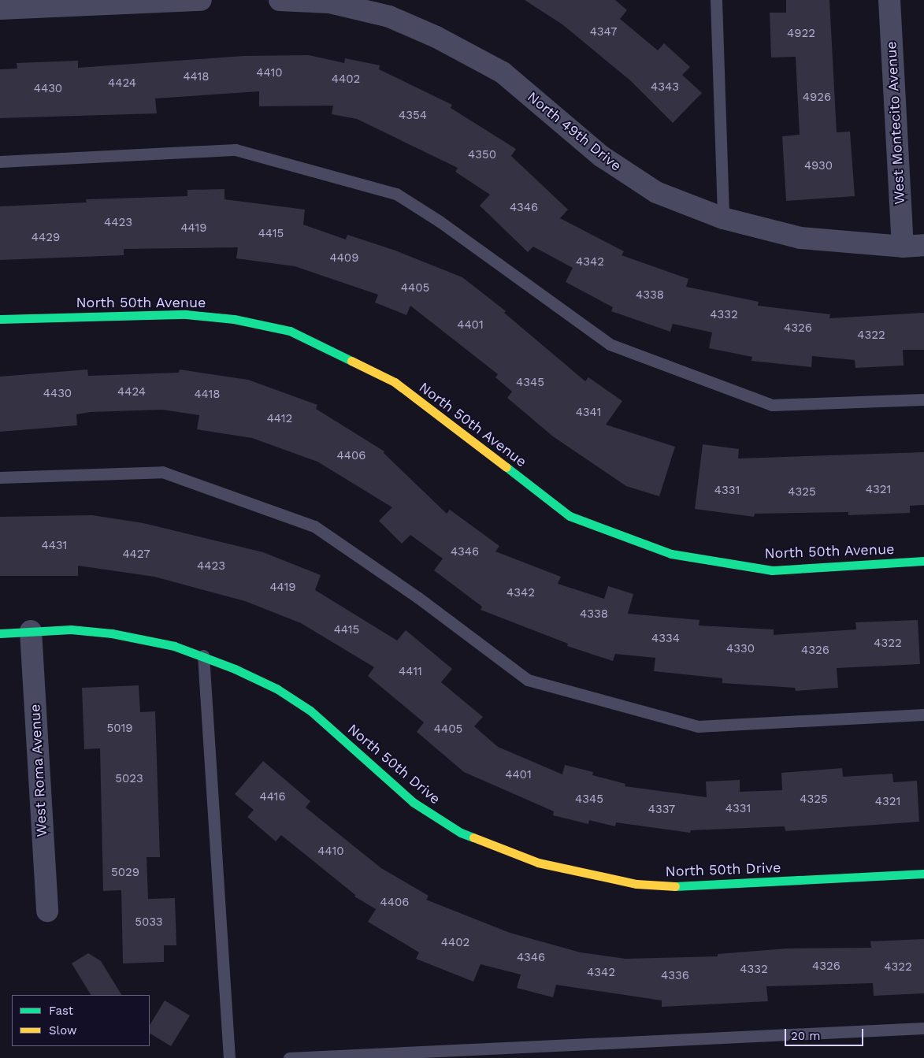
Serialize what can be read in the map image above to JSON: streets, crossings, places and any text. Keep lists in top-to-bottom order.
{
  "streets": {
    "street": [
      "West Montecito Avenue",
      "North 49th Drive",
      "North 50th Avenue",
      "North 50th Drive",
      "West Roma Avenue"
    ]
  },
  "crossings": [
    ["West Montecito Avenue", "North 49th Drive"],
    ["North 50th Drive", "West Roma Avenue"]
  ],
  "house_numbers": [
    "4347",
    "4922",
    "4410",
    "4418",
    "4402",
    "4424",
    "4343",
    "4430",
    "4926",
    "4354",
    "4350",
    "4930",
    "4346",
    "4423",
    "4419",
    "4415",
    "4429",
    "4409",
    "4342",
    "4405",
    "4338",
    "4332",
    "4401",
    "4326",
    "4322",
    "4345",
    "4424",
    "4430",
    "4418",
    "4341",
    "4412",
    "4406",
    "4321",
    "4331",
    "4325",
    "4431",
    "4346",
    "4427",
    "4423",
    "4419",
    "4342",
    "4338",
    "4415",
    "4334",
    "4322",
    "4330",
    "4326",
    "4411",
    "5019",
    "4405",
    "4401",
    "5023",
    "4416",
    "4345",
    "4325",
    "4321",
    "4331",
    "4337",
    "4410",
    "5029",
    "4406",
    "5033",
    "4402",
    "4346",
    "4326",
    "4322",
    "4332",
    "4342",
    "4336"
  ],
  "legend": ["Fast", "Slow"],
  "scale_bar": "20 m"
}
